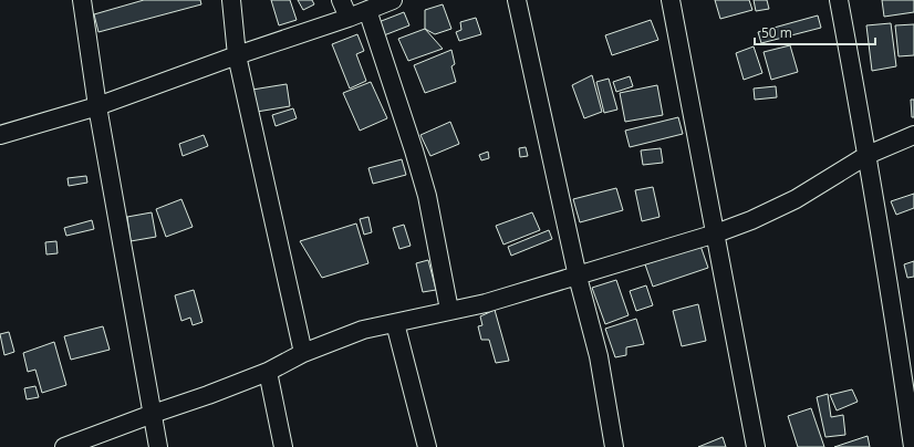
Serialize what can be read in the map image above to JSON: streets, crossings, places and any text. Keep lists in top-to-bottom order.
{
  "scale_bar": "50 m"
}
